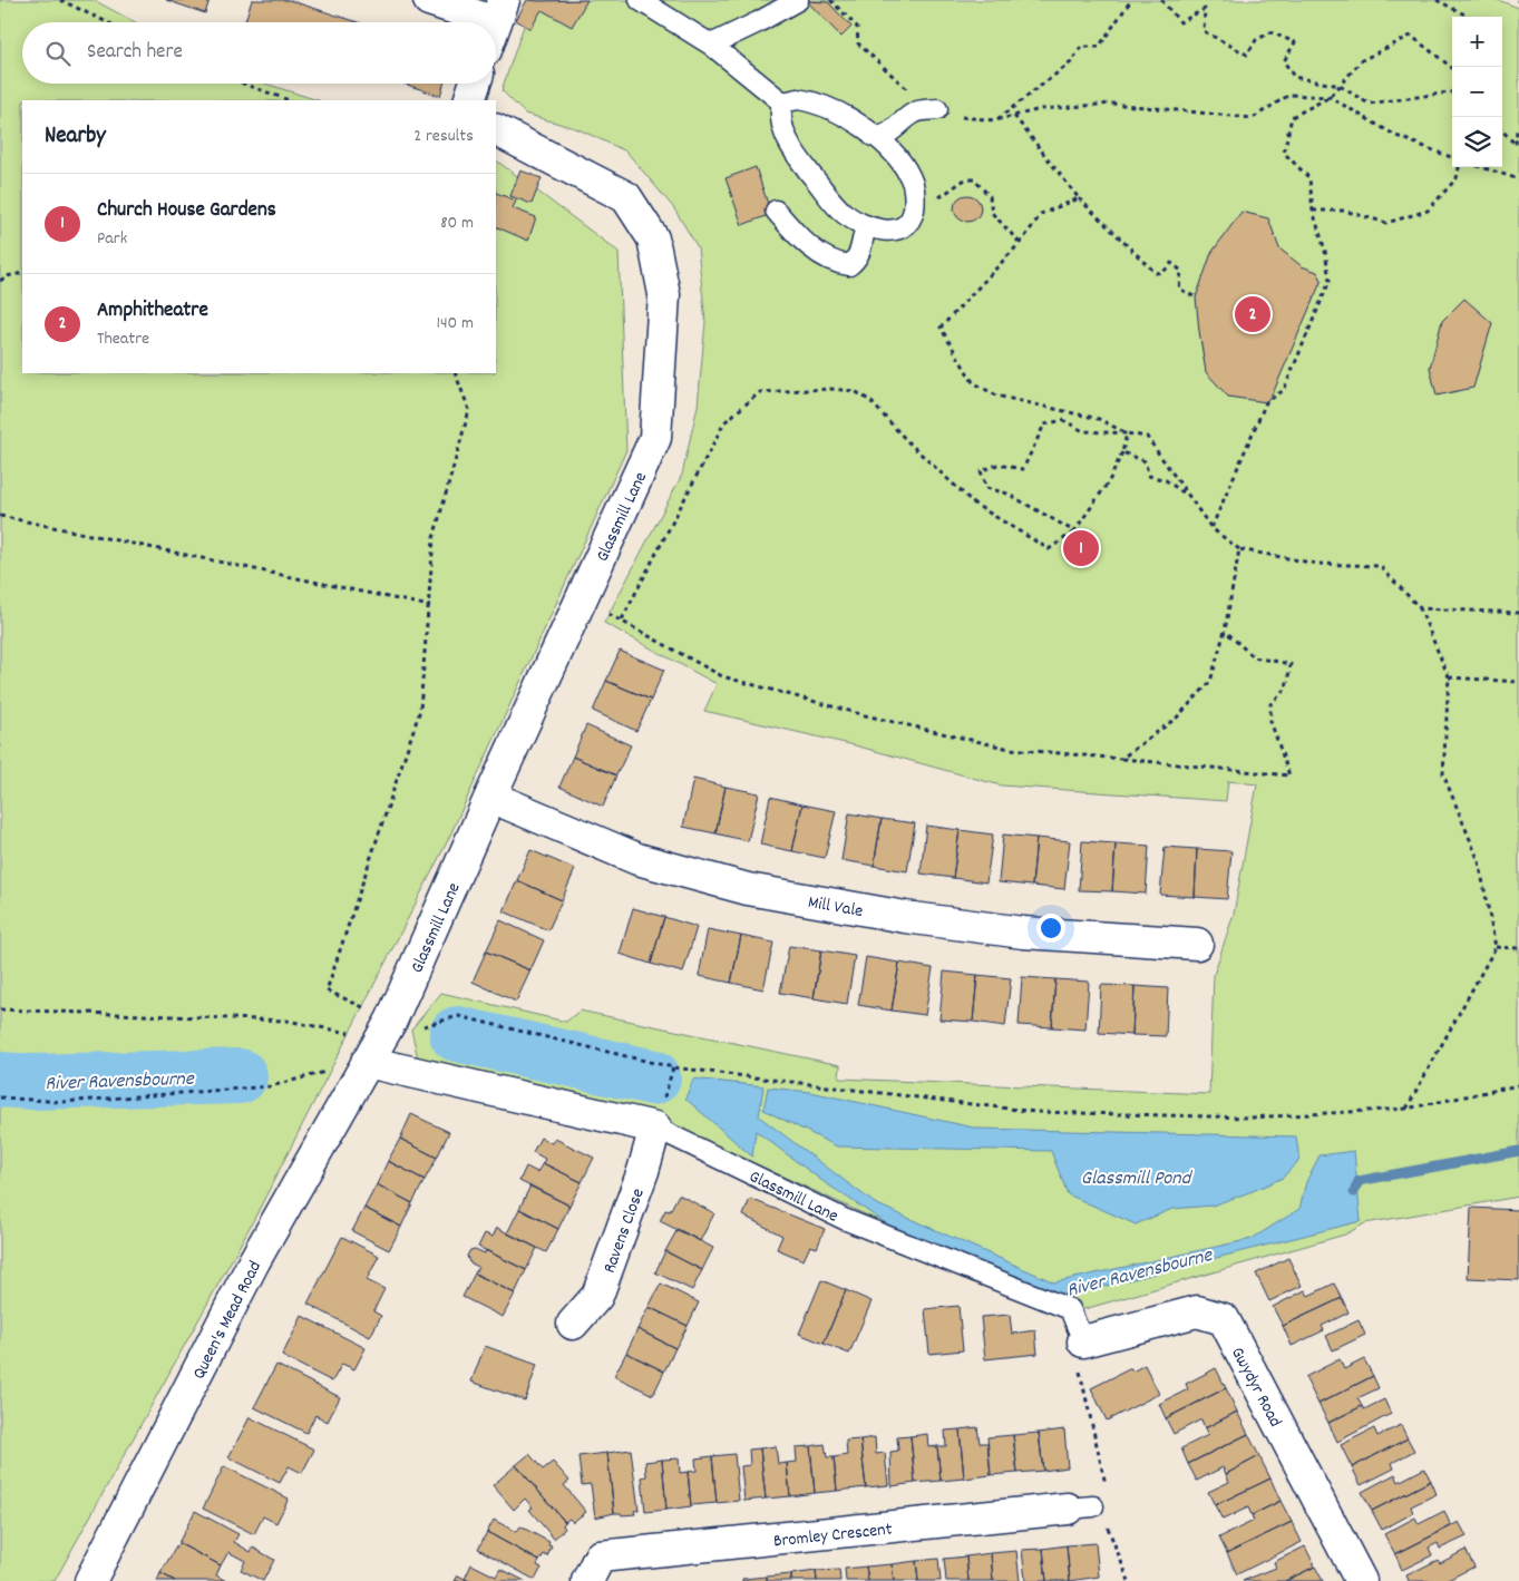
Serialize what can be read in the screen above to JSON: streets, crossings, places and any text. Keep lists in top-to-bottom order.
{
  "streets": {
    "street": [
      "Glassmill Lane",
      "Mill Vale",
      "Ravens Close",
      "Queen's Mead Road",
      "Gwydyr Road",
      "Bromley Crescent"
    ]
  },
  "crossings": [
    ["Glassmill Lane", "Mill Vale"],
    ["Glassmill Lane", "Ravens Close"],
    ["Glassmill Lane", "Queen's Mead Road"],
    ["Glassmill Lane", "Gwydyr Road"]
  ],
  "water": ["River Ravensbourne", "Glassmill Pond"],
  "page": {
    "map_buttons": ["+", "−"],
    "search": "Search here",
    "heading": ["Nearby", "2 results"],
    "list": [
      {
        "mark": "1",
        "name": "Church House Gardens",
        "note": "Park",
        "value": "80 m"
      },
      {
        "mark": "2",
        "name": "Amphitheatre",
        "note": "Theatre",
        "value": "140 m"
      }
    ],
    "pins": ["2", "1"]
  }
}
